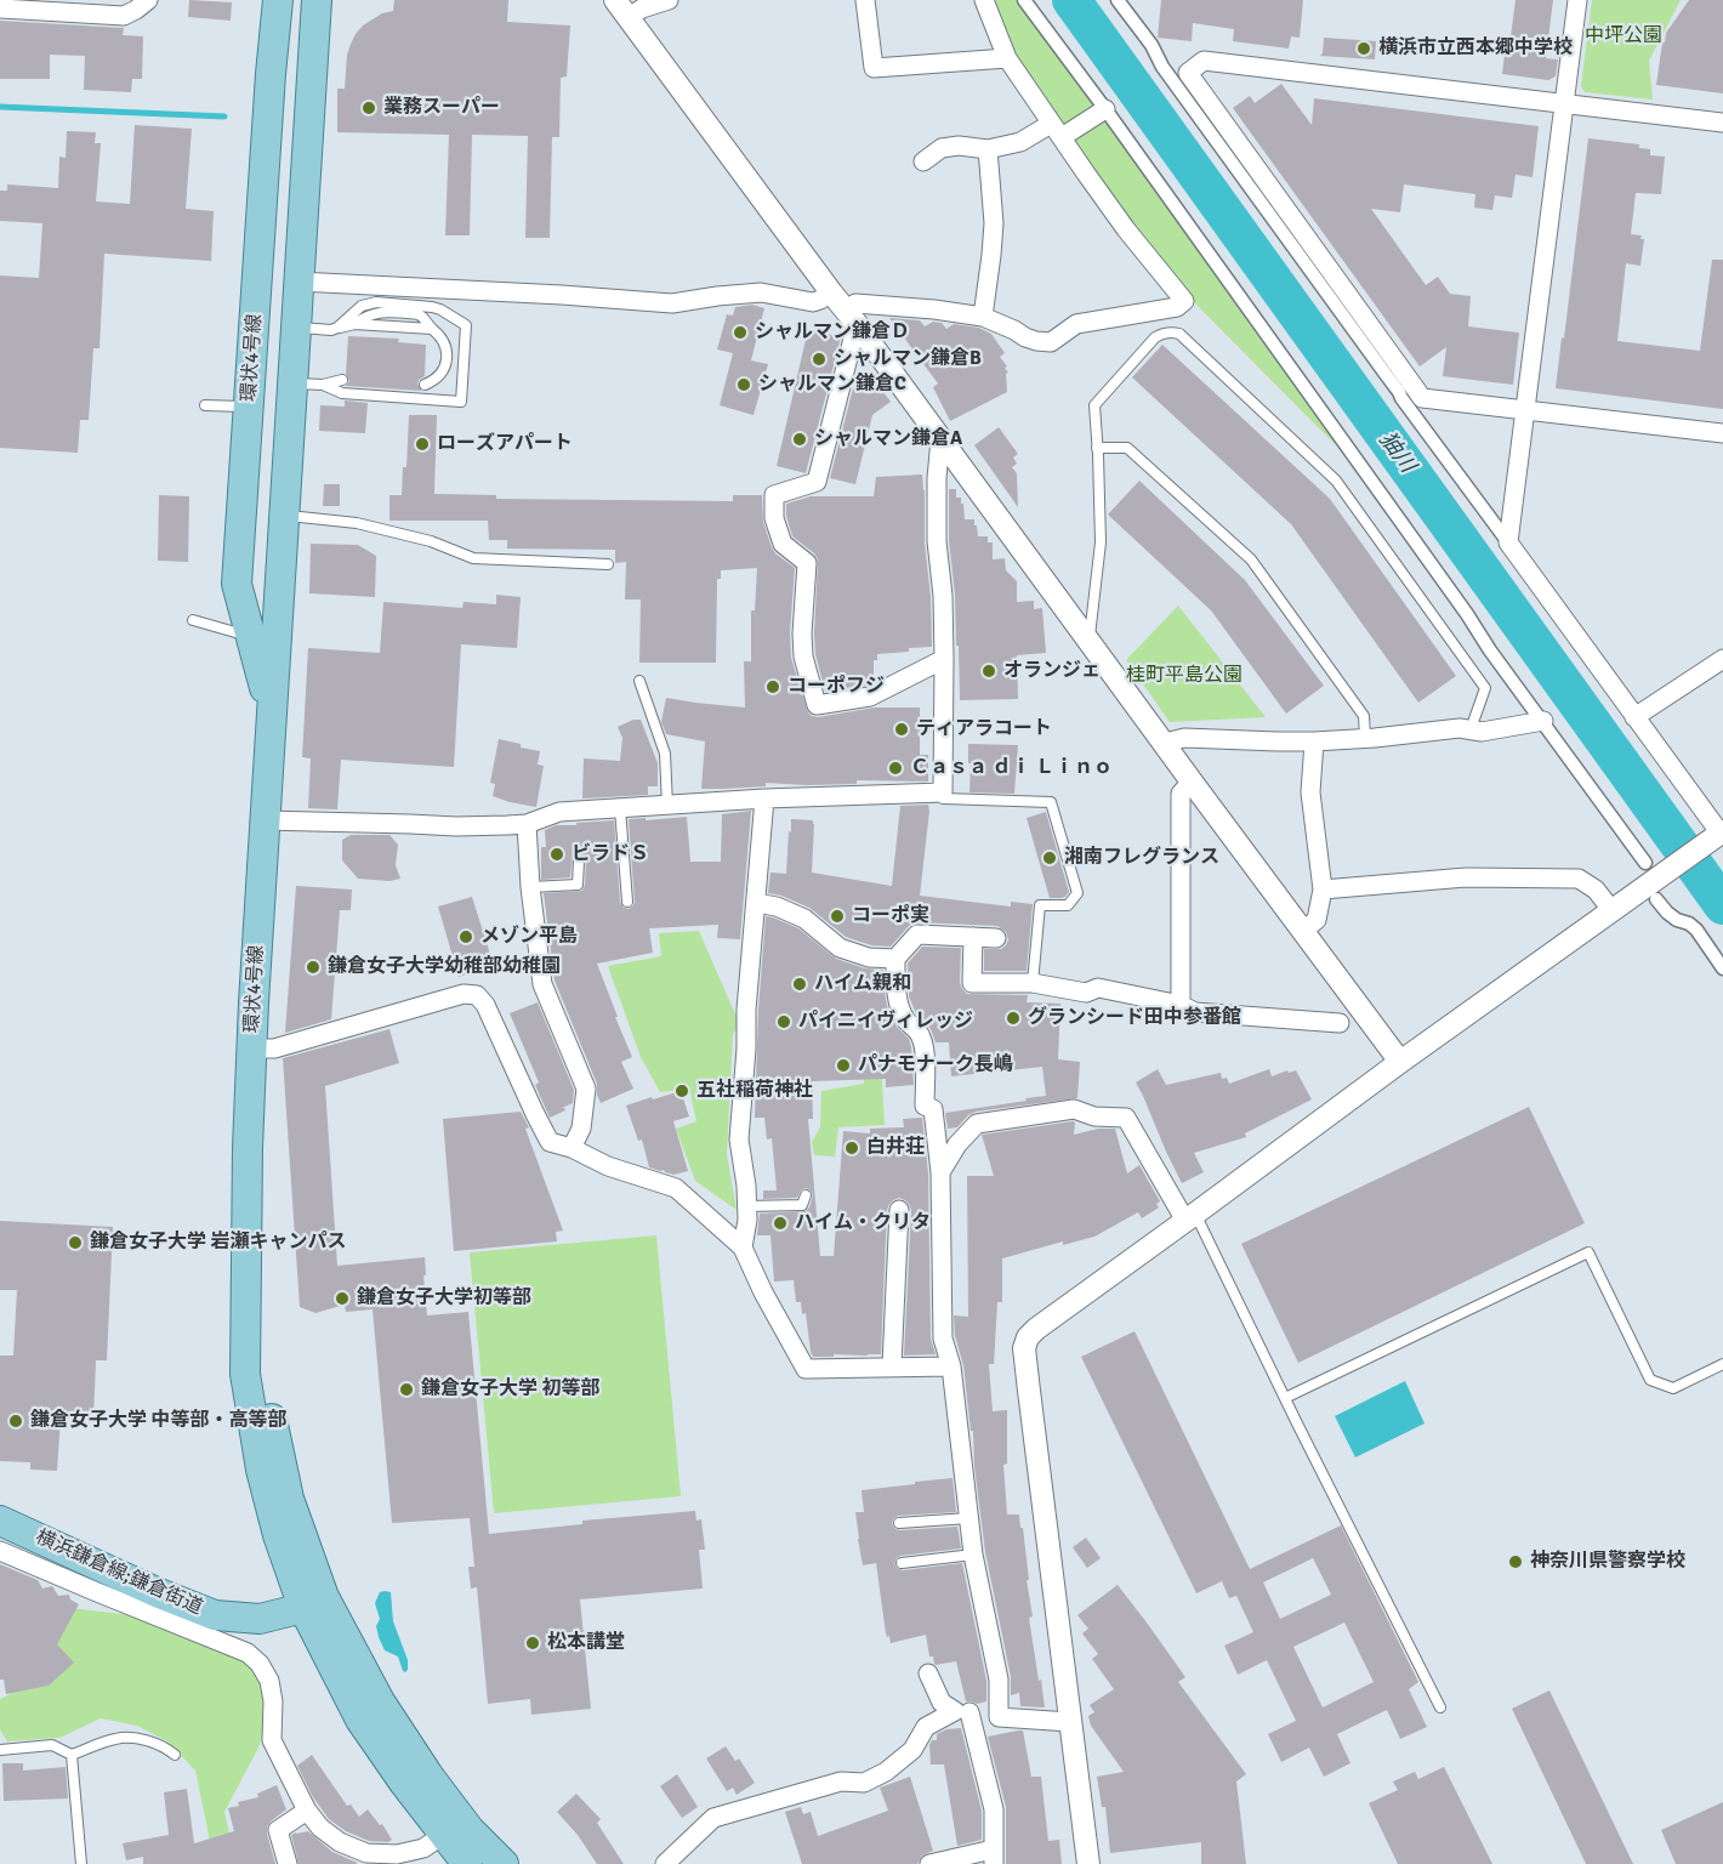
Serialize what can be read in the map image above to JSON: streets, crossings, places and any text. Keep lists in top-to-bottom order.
{
  "streets": {
    "main road": ["環状4号線", "横浜鎌倉線;鎌倉街道"]
  },
  "crossings": [
    ["環状4号線", "横浜鎌倉線;鎌倉街道"]
  ],
  "water": ["㹨川"],
  "parks": ["中坪公園", "桂町平島公園"],
  "places": [
    "横浜市立西本郷中学校",
    "業務スーパー",
    "シャルマン鎌倉Ｄ",
    "シャルマン鎌倉B",
    "シャルマン鎌倉C",
    "シャルマン鎌倉A",
    "ローズアパート",
    "オランジェ",
    "コーポフジ",
    "ティアラコート",
    "Ｃａｓａ ｄｉ Ｌｉｎｏ",
    "ビラドＳ",
    "湘南フレグランス",
    "コーポ実",
    "メゾン平島",
    "鎌倉女子大学幼稚部幼稚園",
    "ハイム親和",
    "グランシード田中参番館",
    "パイニイヴィレッジ",
    "パナモナーク長嶋",
    "五社稲荷神社",
    "白井荘",
    "ハイム・クリタ",
    "鎌倉女子大学 岩瀬キャンパス",
    "鎌倉女子大学初等部",
    "鎌倉女子大学 初等部",
    "鎌倉女子大学 中等部・高等部",
    "神奈川県警察学校",
    "松本講堂"
  ]
}
